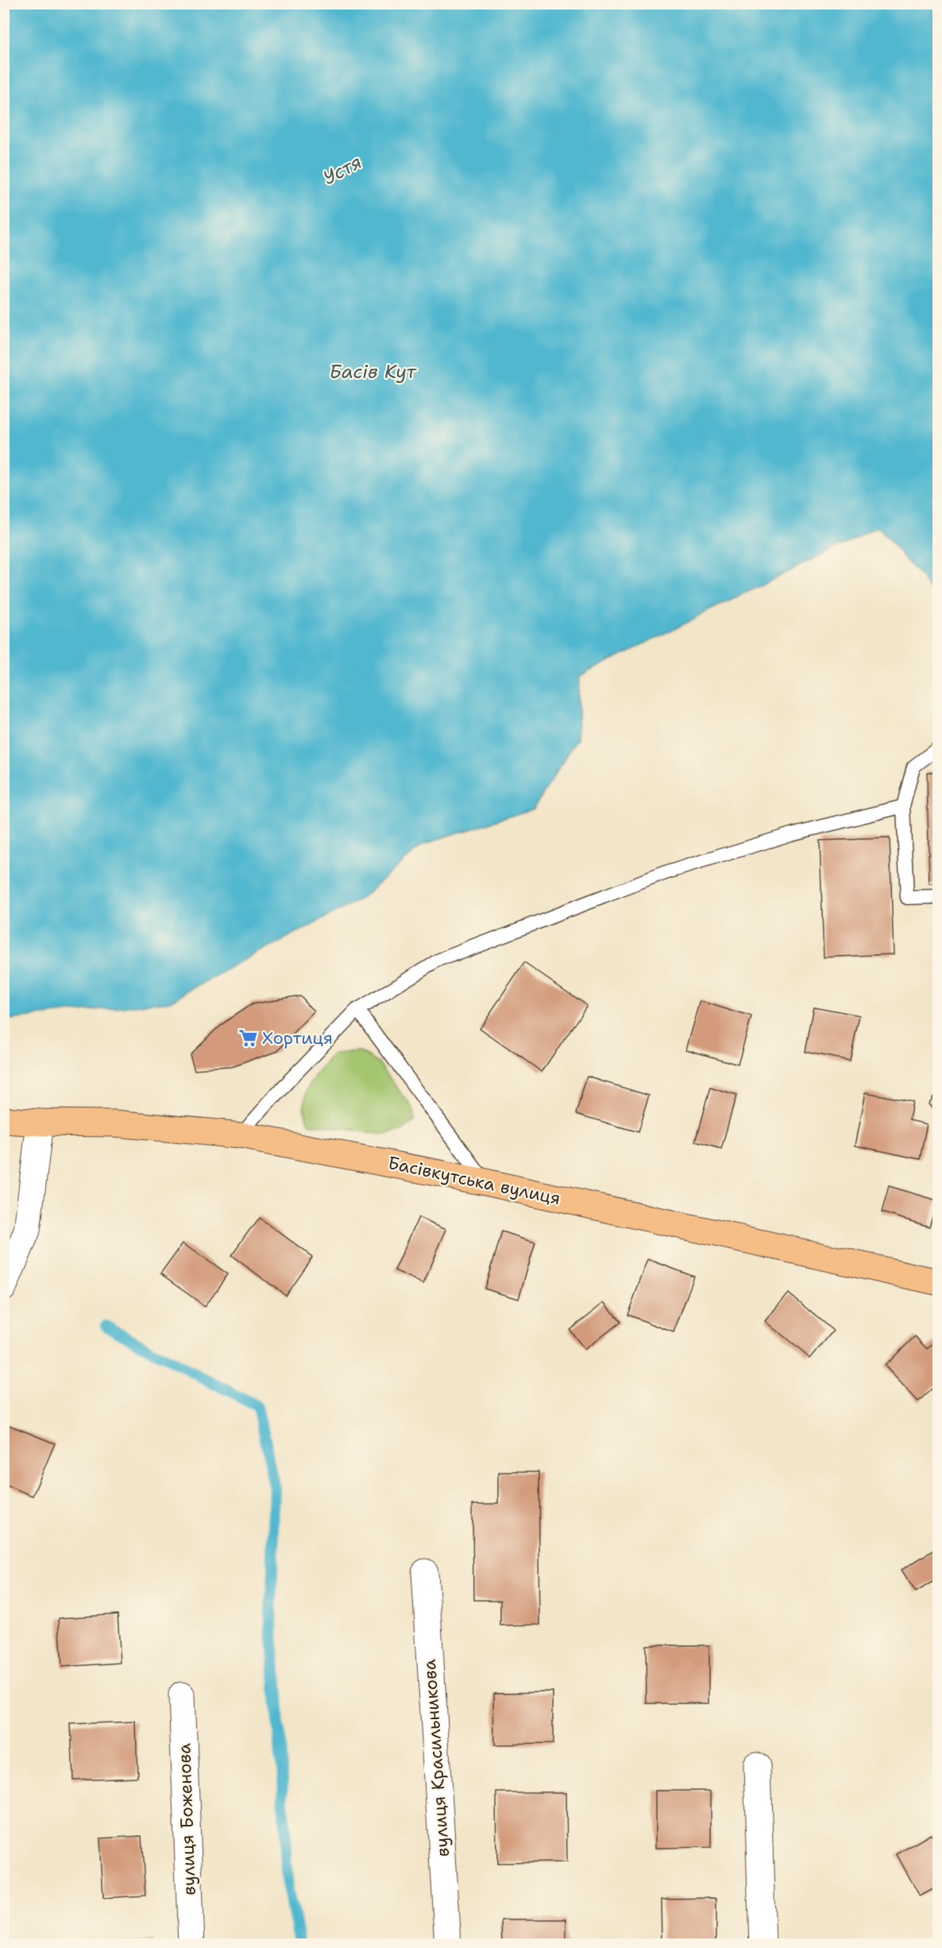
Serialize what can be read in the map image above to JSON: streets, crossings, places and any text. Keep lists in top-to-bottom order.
{
  "streets": {
    "main road": ["Басівкутська вулиця"],
    "street": ["вулиця Красильникова", "вулиця Боженова"]
  },
  "water": ["Устя", "Басів Кут"],
  "places": {
    "supermarket": ["Хортиця"]
  }
}
